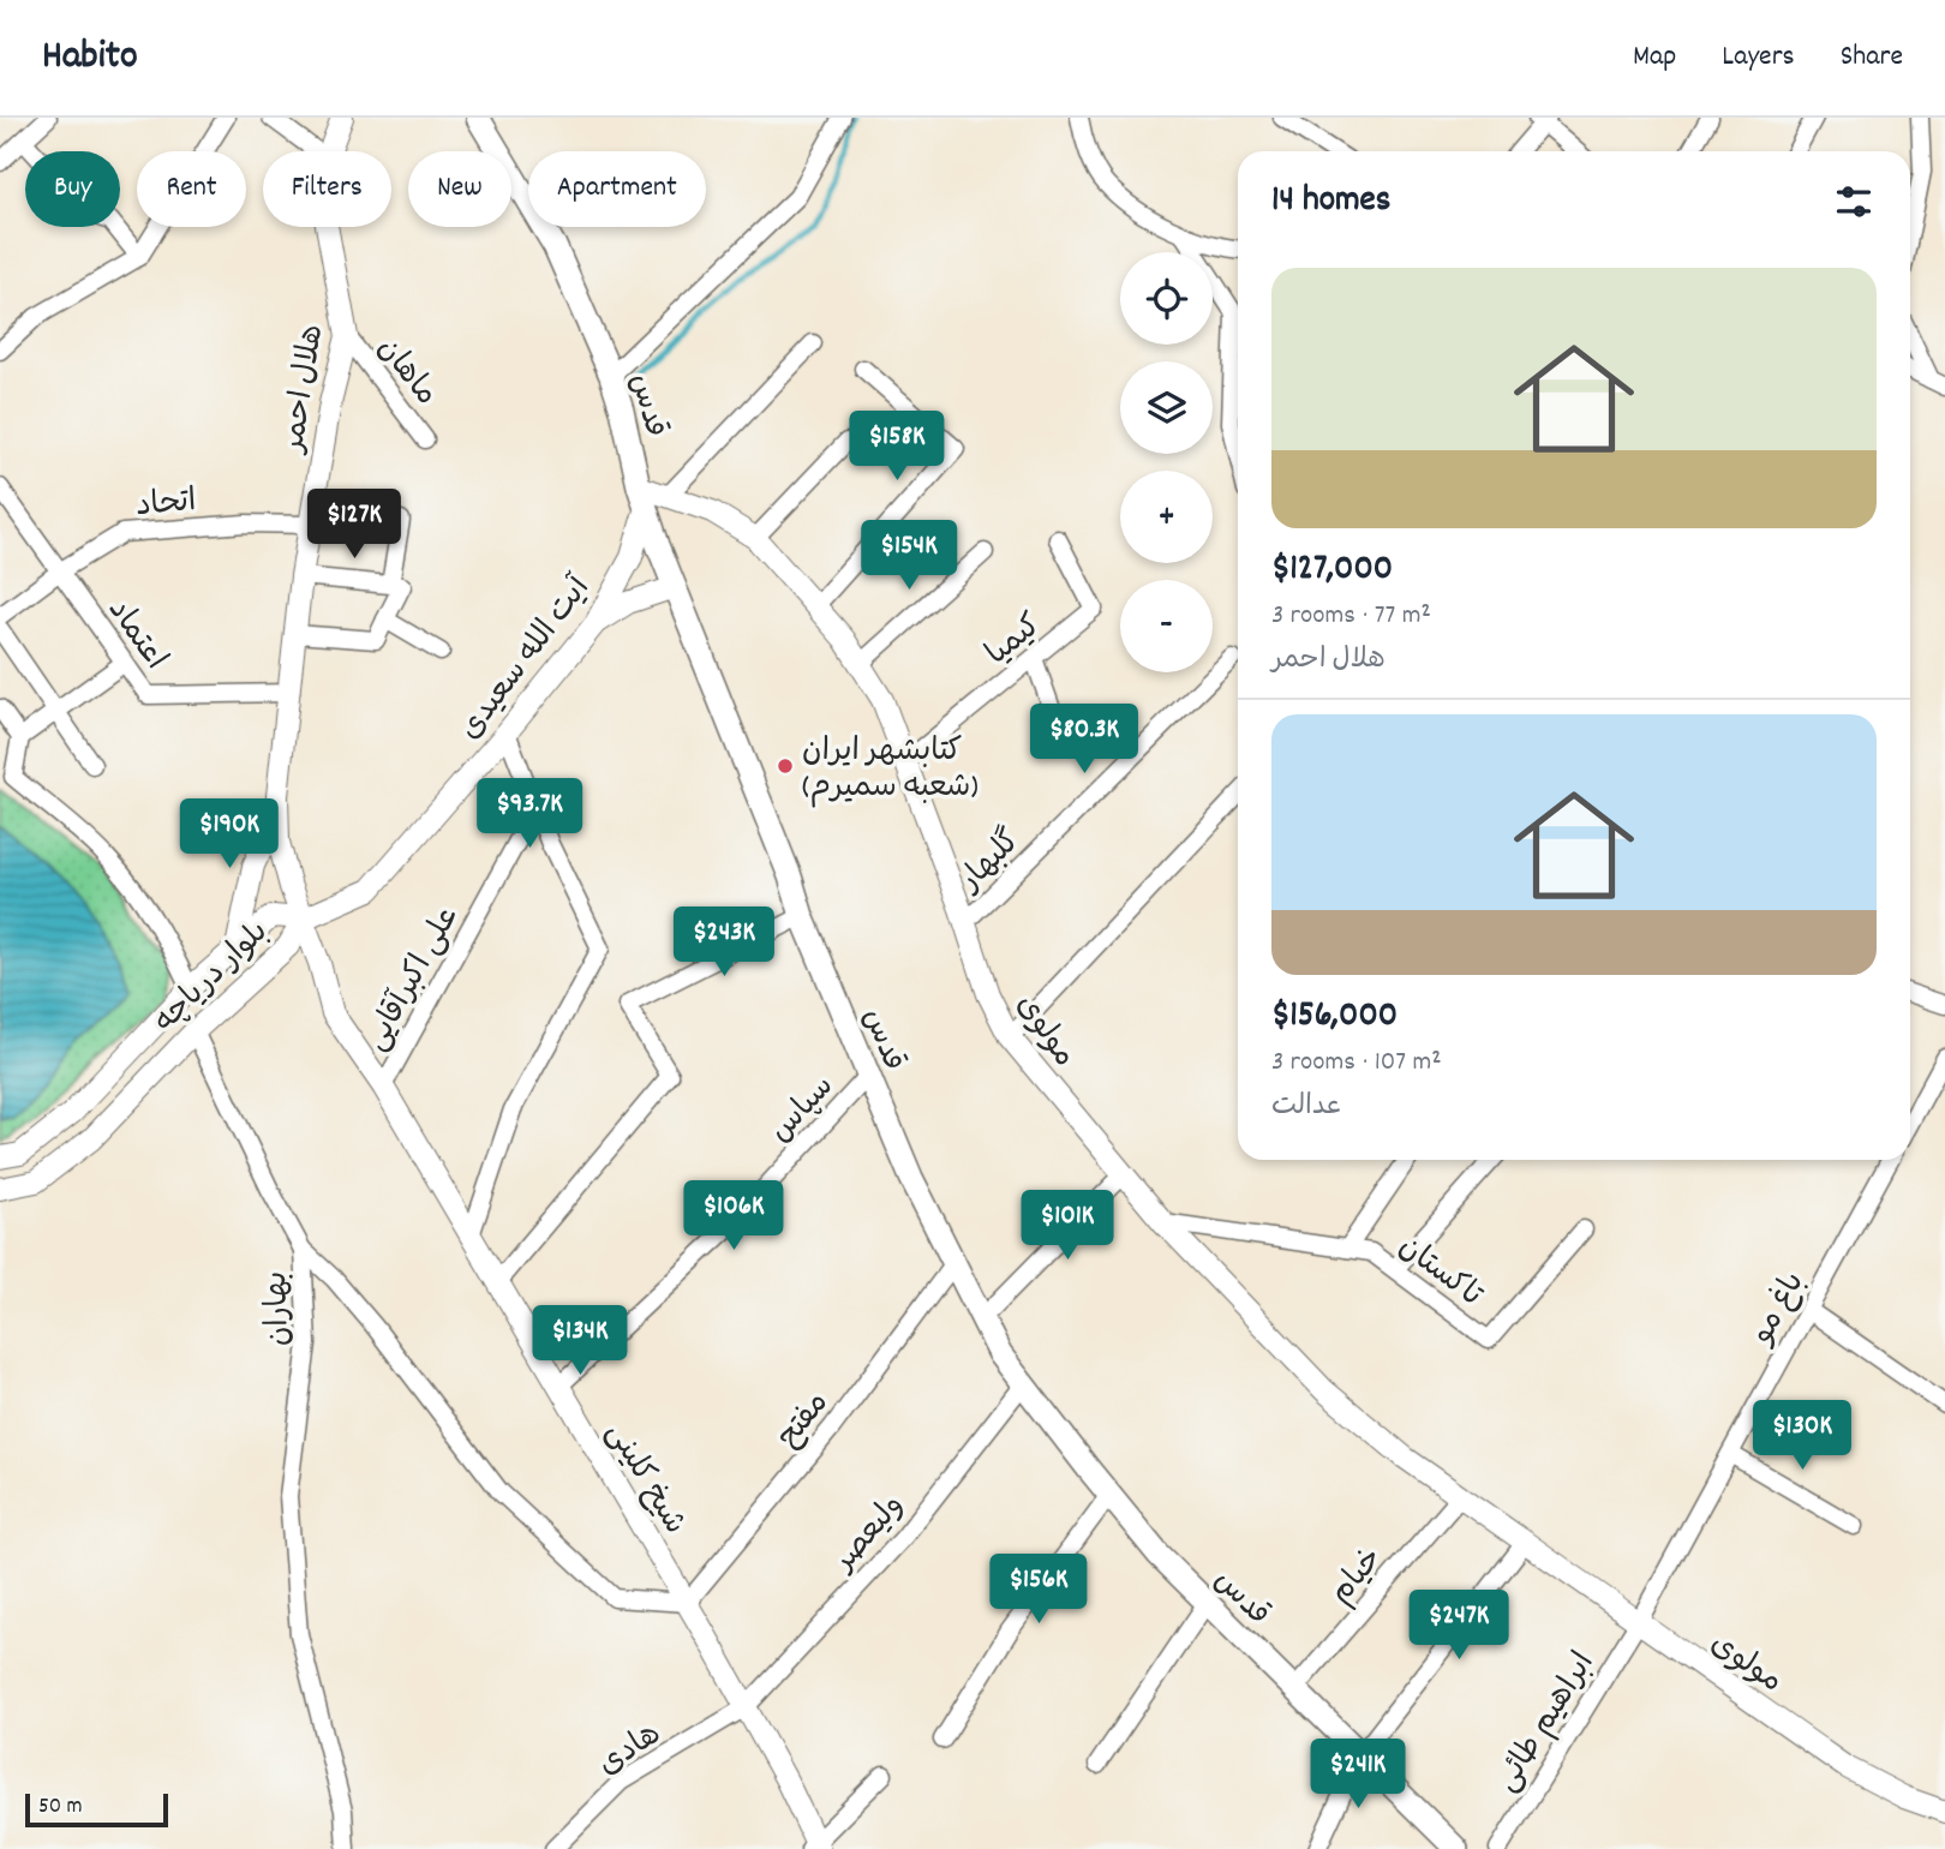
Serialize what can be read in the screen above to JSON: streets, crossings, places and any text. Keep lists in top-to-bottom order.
{
  "streets": {
    "main road": ["قدس"],
    "street": [
      "ماهان",
      "هلال احمر",
      "اتحاد",
      "اعتماد",
      "کیمیا",
      "آیت الله سعیدی",
      "گلبهار",
      "بلوار دریاچه",
      "علی اکبرآقایی",
      "مولوی",
      "سپاس",
      "تاکستان",
      "باغ مو",
      "بهاران",
      "مفتح",
      "شیخ کلینی",
      "ولیعصر",
      "خیام",
      "ابراهیم طائی",
      "هادی"
    ]
  },
  "crossings": [
    ["ماهان", "هلال احمر"],
    ["هلال احمر", "اتحاد"],
    ["هلال احمر", "اعتماد"],
    ["هلال احمر", "آیت الله سعیدی"],
    ["هلال احمر", "بلوار دریاچه"],
    ["هلال احمر", "شیخ کلینی"],
    ["قدس", "آیت الله سعیدی"],
    ["قدس", "مولوی"],
    ["قدس", "سپاس"],
    ["قدس", "مفتح"],
    ["قدس", "ولیعصر"],
    ["قدس", "خیام"],
    ["اتحاد", "اعتماد"],
    ["کیمیا", "مولوی"],
    ["آیت الله سعیدی", "بلوار دریاچه"],
    ["آیت الله سعیدی", "مولوی"],
    ["آیت الله سعیدی", "شیخ کلینی"],
    ["گلبهار", "مولوی"],
    ["بلوار دریاچه", "شیخ کلینی"],
    ["علی اکبرآقایی", "شیخ کلینی"],
    ["مولوی", "تاکستان"],
    ["مولوی", "باغ مو"],
    ["مولوی", "خیام"],
    ["مولوی", "ابراهیم طائی"],
    ["سپاس", "شیخ کلینی"],
    ["باغ مو", "ابراهیم طائی"],
    ["بهاران", "مفتح"],
    ["بهاران", "شیخ کلینی"],
    ["مفتح", "شیخ کلینی"],
    ["شیخ کلینی", "ولیعصر"],
    ["شیخ کلینی", "هادی"],
    ["ولیعصر", "هادی"]
  ],
  "places": ["کتابشهر ایران (شعبه سمیرم)"],
  "scale_bar": "50 m",
  "page": {
    "header": "Habito",
    "nav": ["Map", "Layers", "Share"],
    "chip": [
      "Buy",
      "Rent",
      "Filters",
      "New",
      "Apartment"
    ],
    "heading": "14 homes",
    "map_buttons": ["+", "−"],
    "list": [
      {
        "name": "$127,000",
        "note": "3 rooms · 77 m² · هلال احمر"
      },
      {
        "name": "$156,000",
        "note": "3 rooms · 107 m² · عدالت"
      }
    ],
    "price": [
      "$158K",
      "$127K",
      "$154K",
      "$80.3K",
      "$93.7K",
      "$190K",
      "$243K",
      "$106K",
      "$101K",
      "$134K",
      "$130K",
      "$156K",
      "$247K",
      "$241K"
    ],
    "scale": "50 m"
  }
}
